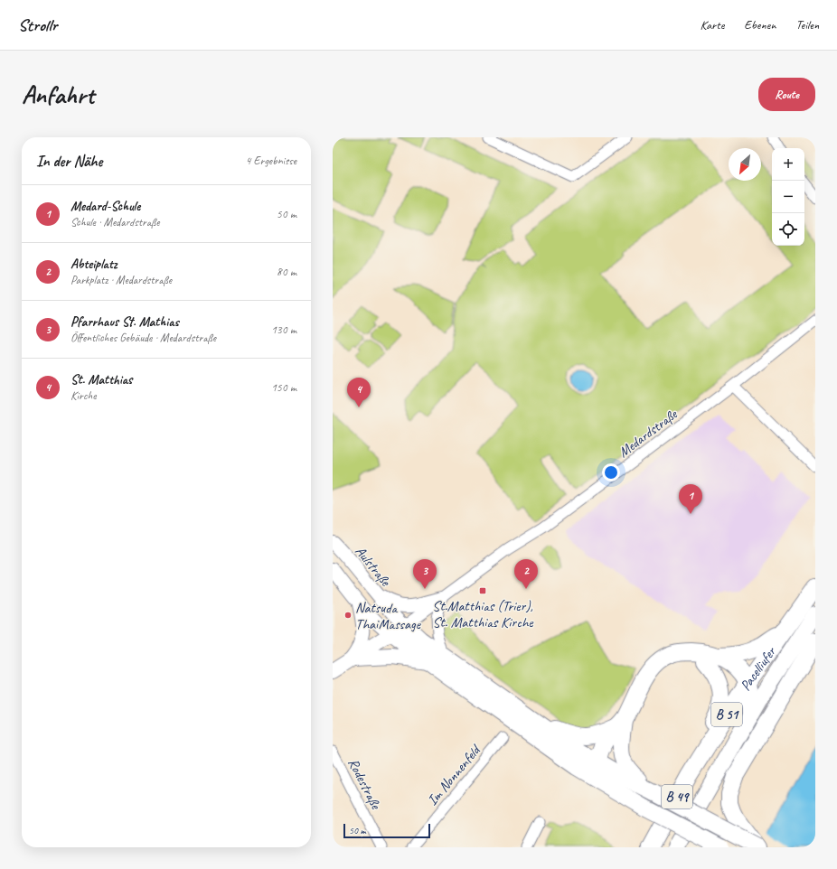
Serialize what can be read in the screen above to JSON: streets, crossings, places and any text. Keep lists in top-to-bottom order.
{
  "streets": {
    "main road": ["Pacelliufer", "B 51", "B 49"],
    "street": [
      "Medardstraße",
      "Aulstraße",
      "Im Nonnenfeld",
      "Rodestraße"
    ]
  },
  "crossings": [
    ["Medardstraße", "Aulstraße"]
  ],
  "places": {
    "transit": ["St.Matthias (Trier), St. Matthias Kirche"],
    "other": ["Natsuda ThaiMassage"]
  },
  "scale_bar": "50 m",
  "north": "bottom left",
  "page": {
    "header": "Strollr",
    "nav": ["Karte", "Ebenen", "Teilen"],
    "buttons": "Route",
    "title": "Anfahrt",
    "heading": ["In der Nähe", "4 Ergebnisse"],
    "map_buttons": ["+", "−"],
    "list": [
      {
        "mark": "1",
        "name": "Medard-Schule",
        "note": "Schule · Medardstraße",
        "value": "50 m"
      },
      {
        "mark": "2",
        "name": "Abteiplatz",
        "note": "Parkplatz · Medardstraße",
        "value": "80 m"
      },
      {
        "mark": "3",
        "name": "Pfarrhaus St. Mathias",
        "note": "Öffentliches Gebäude · Medardstraße",
        "value": "130 m"
      },
      {
        "mark": "4",
        "name": "St. Matthias",
        "note": "Kirche",
        "value": "150 m"
      }
    ],
    "pins": [
      "4",
      "1",
      "2",
      "3"
    ],
    "scale": "50 m"
  }
}
